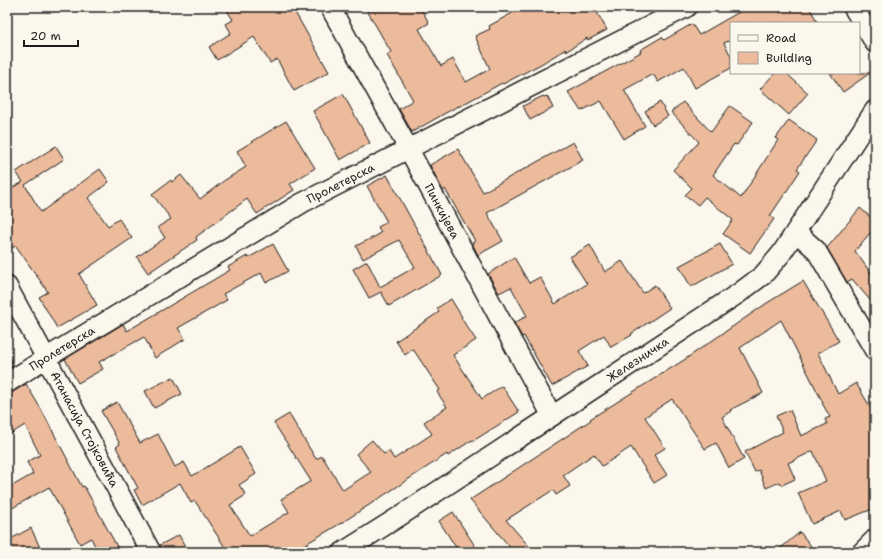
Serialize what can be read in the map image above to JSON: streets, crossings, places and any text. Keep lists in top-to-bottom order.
{
  "streets": {
    "street": [
      "Пролетерска",
      "Пинкијева",
      "Железничка",
      "Атанасија Стојковића"
    ]
  },
  "crossings": [
    ["Пролетерска", "Пинкијева"],
    ["Пролетерска", "Атанасија Стојковића"],
    ["Пинкијева", "Железничка"]
  ],
  "legend": ["Road", "Building"],
  "scale_bar": "20 m"
}
